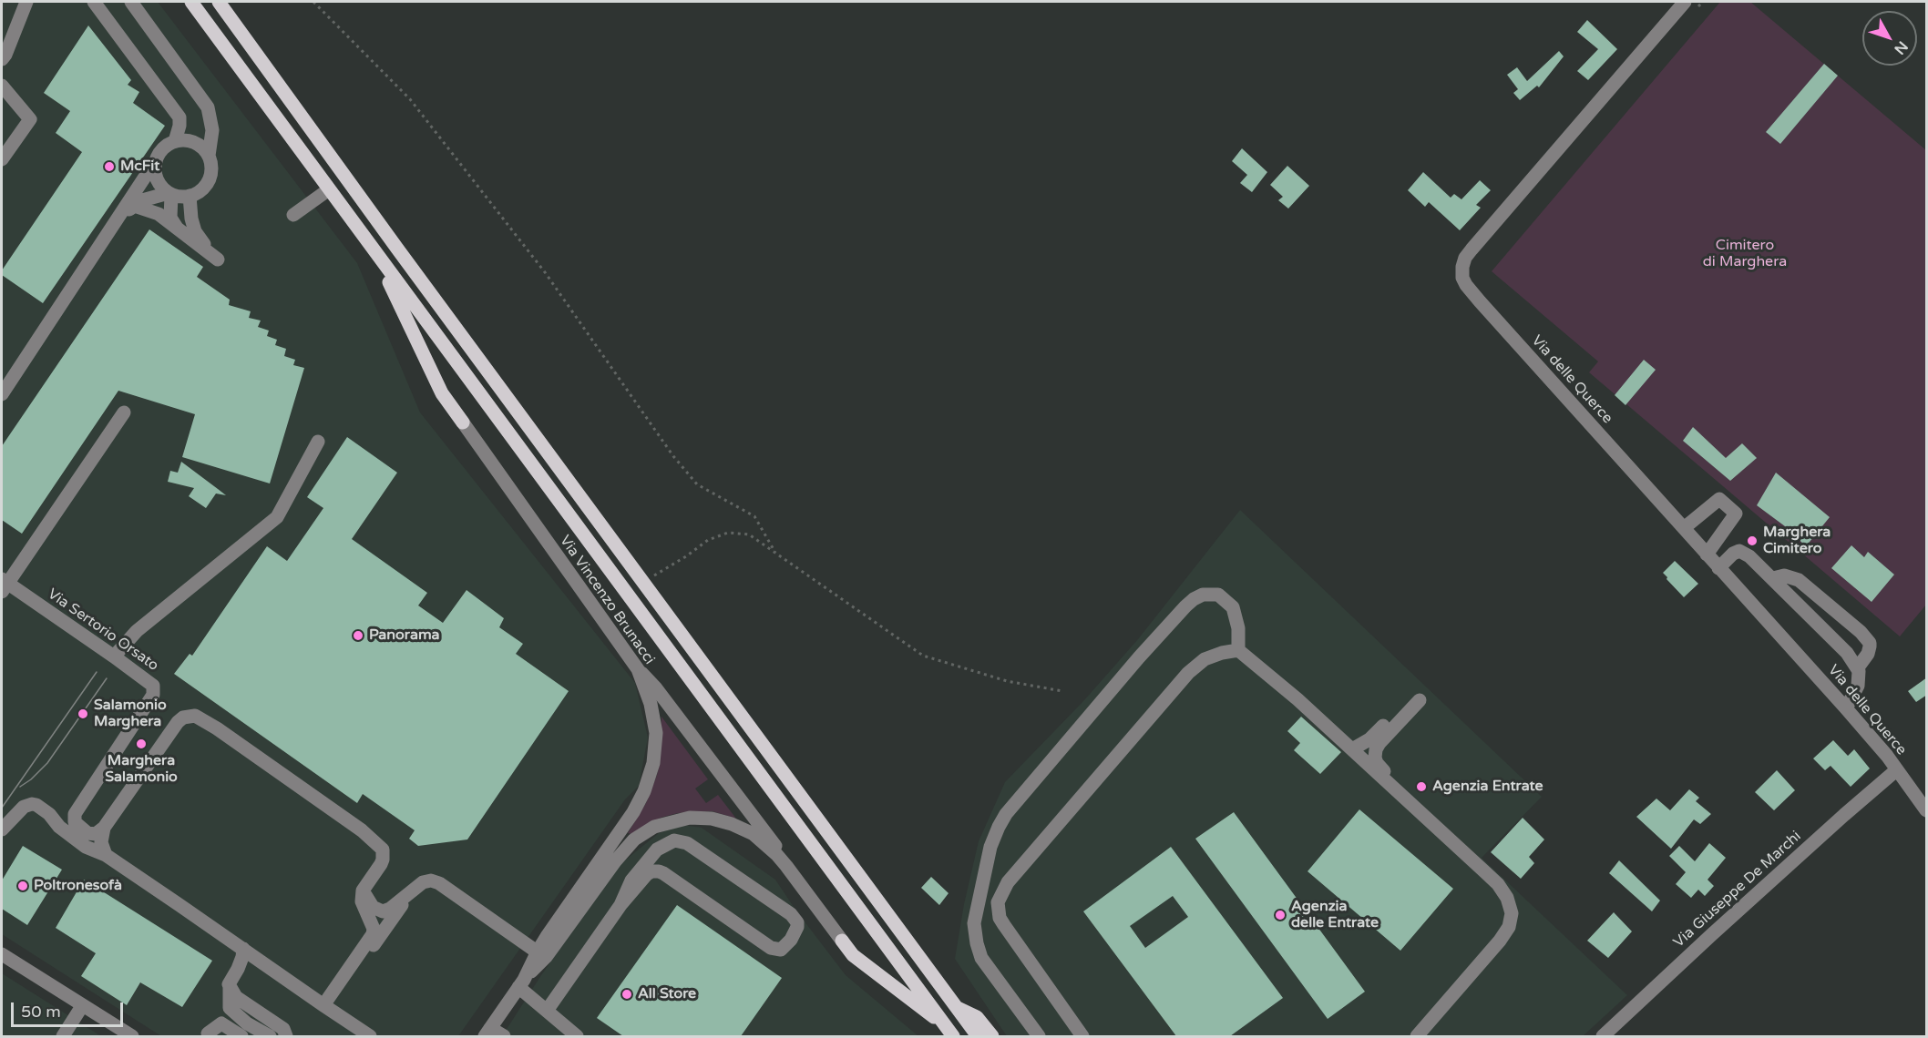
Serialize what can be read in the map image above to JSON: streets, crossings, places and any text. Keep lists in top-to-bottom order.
{
  "streets": {
    "street": [
      "Via delle Querce",
      "Via Vincenzo Brunacci",
      "Via Sertorio Orsato",
      "Via Giuseppe De Marchi"
    ]
  },
  "crossings": [
    ["Via delle Querce", "Via Giuseppe De Marchi"]
  ],
  "parks": ["Cimitero di Marghera"],
  "places": [
    "McFit",
    "Marghera Cimitero",
    "Panorama",
    "Salamonio Marghera",
    "Marghera Salamonio",
    "Agenzia Entrate",
    "Poltronesofà",
    "Agenzia delle Entrate",
    "All Store"
  ],
  "scale_bar": "50 m",
  "north": "bottom right"
}
